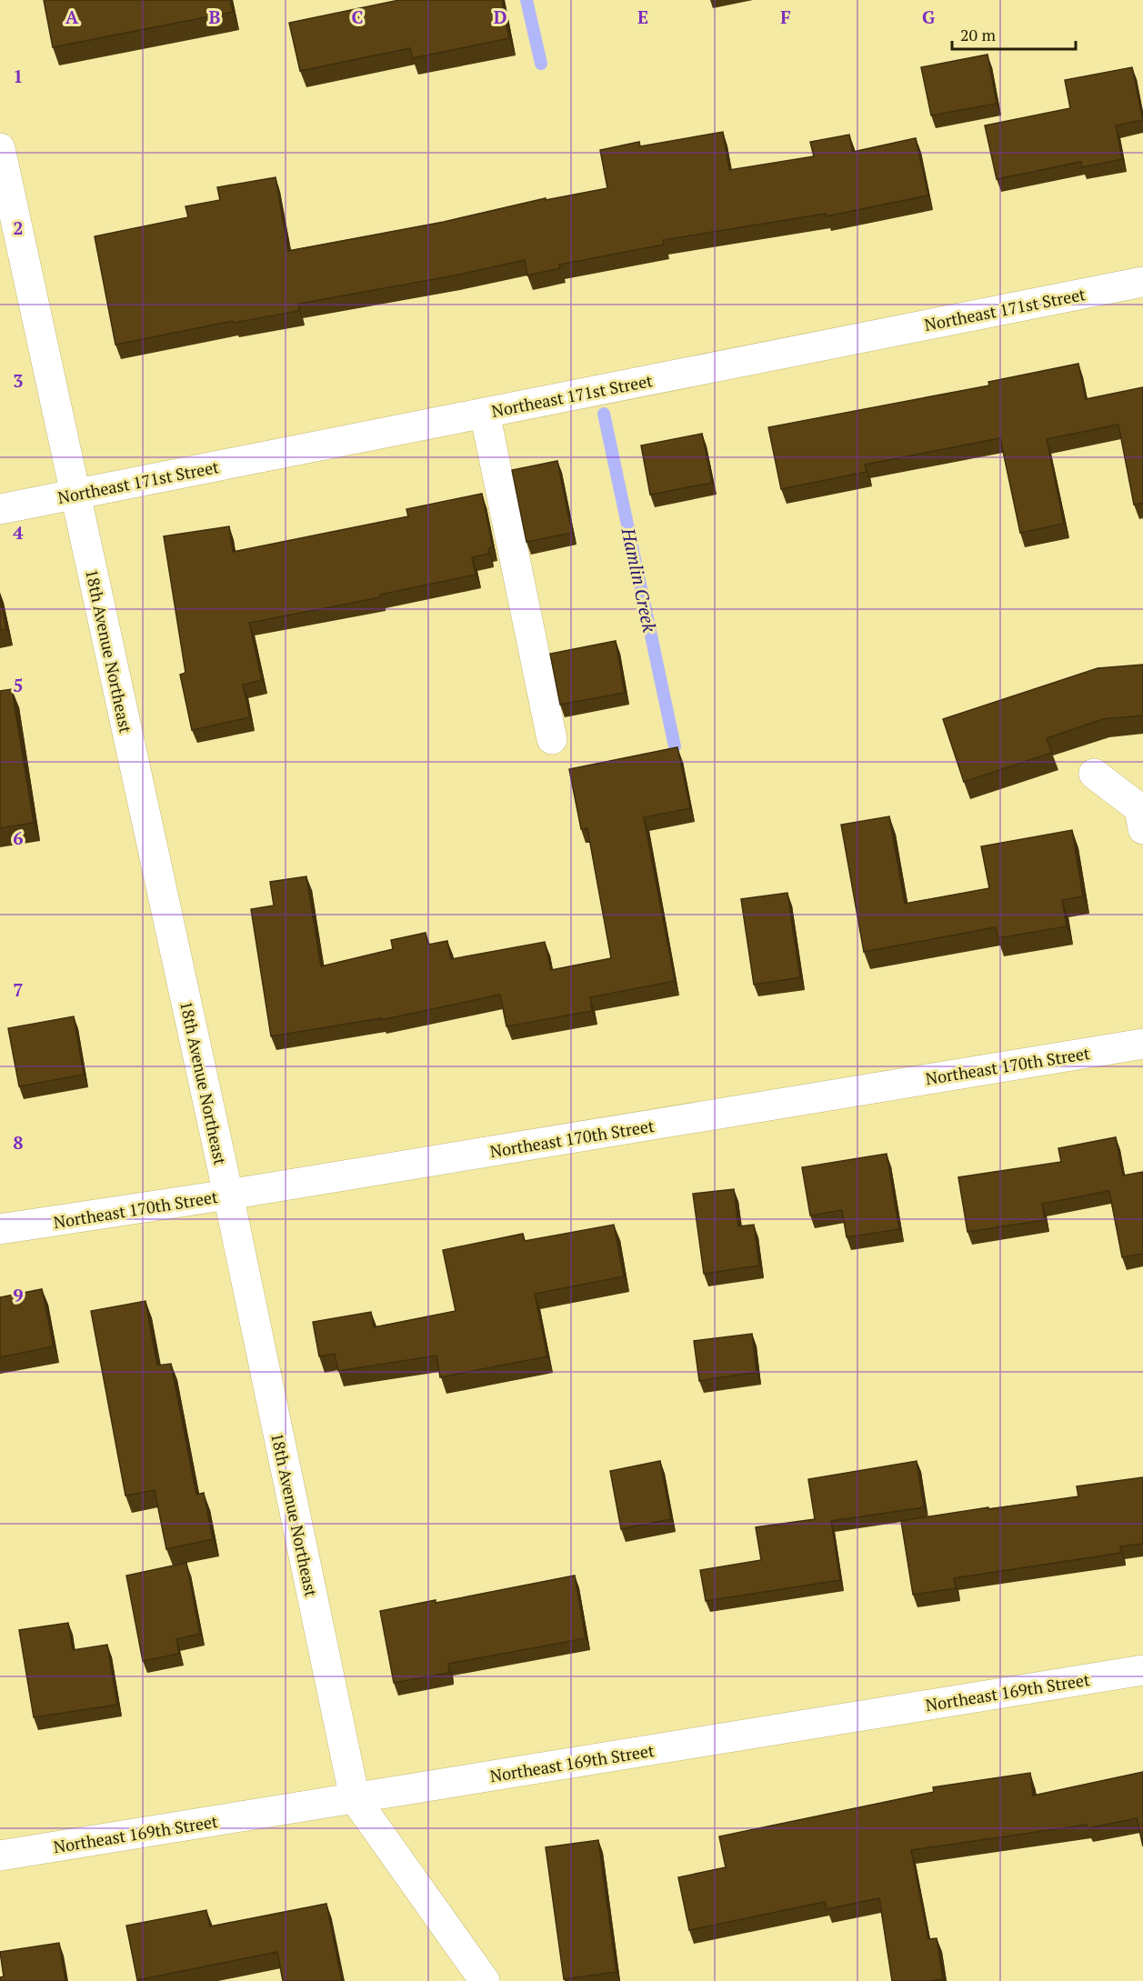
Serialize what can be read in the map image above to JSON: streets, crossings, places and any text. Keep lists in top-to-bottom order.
{
  "streets": {
    "street": [
      "Northeast 171st Street",
      "18th Avenue Northeast",
      "Northeast 170th Street",
      "Northeast 169th Street"
    ]
  },
  "crossings": [
    ["Northeast 171st Street", "18th Avenue Northeast"],
    ["18th Avenue Northeast", "Northeast 170th Street"],
    ["18th Avenue Northeast", "Northeast 169th Street"]
  ],
  "water": ["Hamlin Creek"],
  "scale_bar": "20 m",
  "grid": {
    "columns": [
      "A",
      "B",
      "C",
      "D",
      "E",
      "F",
      "G"
    ],
    "rows": [
      "1",
      "2",
      "3",
      "4",
      "5",
      "6",
      "7",
      "8",
      "9"
    ]
  }
}
